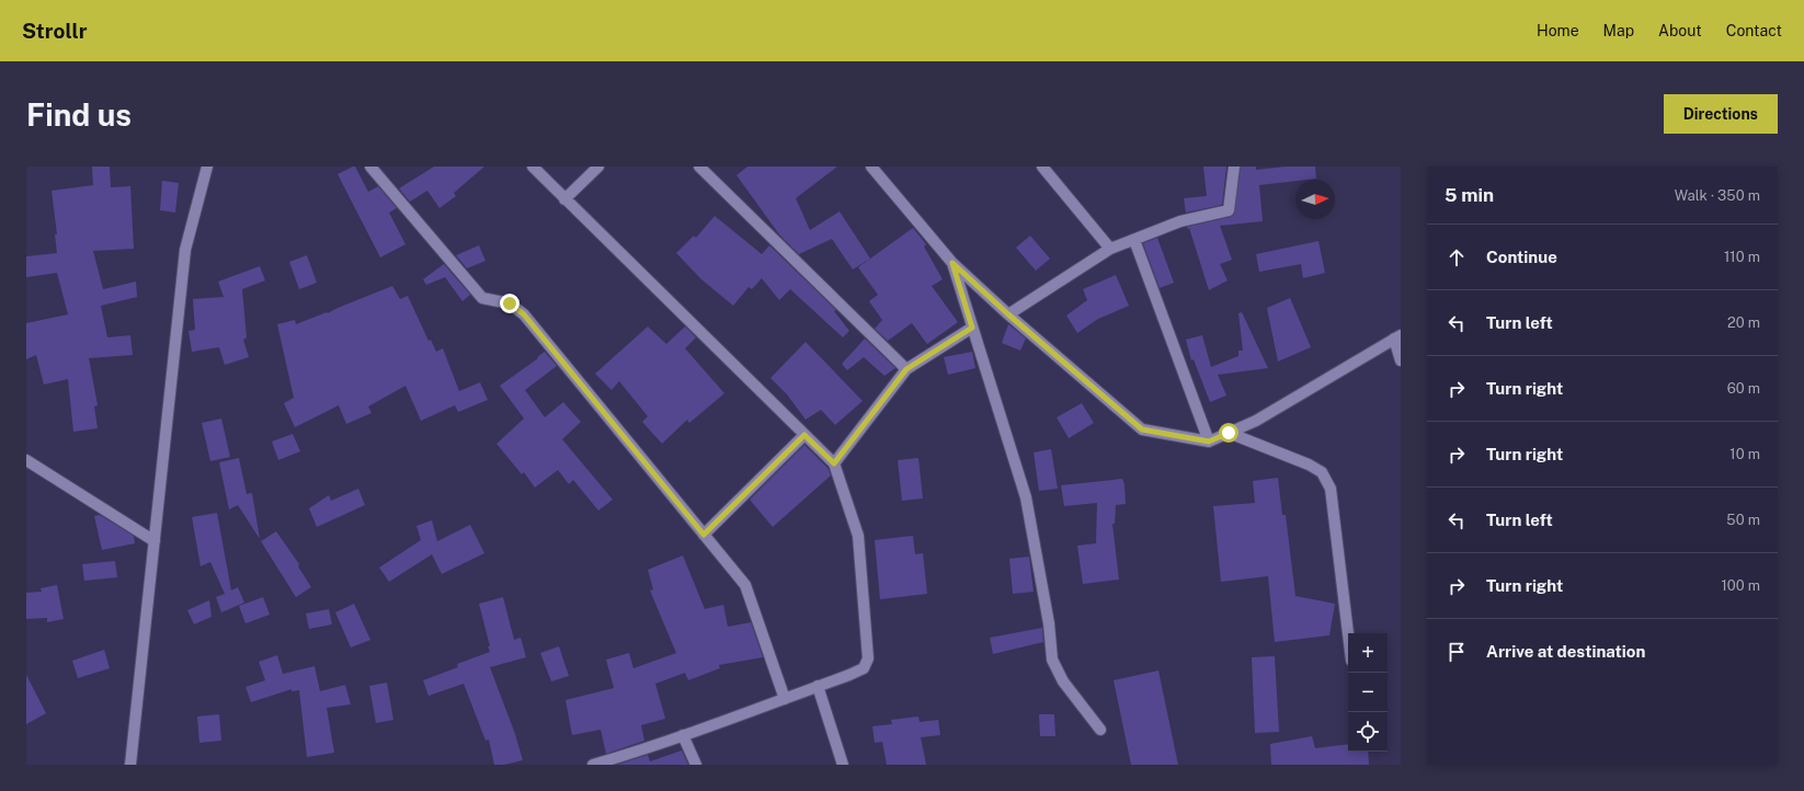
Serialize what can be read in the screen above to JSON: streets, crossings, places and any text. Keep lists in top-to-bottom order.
{
  "north": "right",
  "page": {
    "header": "Strollr",
    "nav": [
      "Home",
      "Map",
      "About",
      "Contact"
    ],
    "buttons": "Directions",
    "title": "Find us",
    "heading": ["5 min", "Walk · 350 m"],
    "list": [
      ["Continue", "110 m"],
      ["Turn left", "20 m"],
      ["Turn right", "60 m"],
      ["Turn right", "10 m"],
      ["Turn left", "50 m"],
      ["Turn right", "100 m"],
      "Arrive at destination"
    ],
    "map_buttons": ["+", "−"]
  }
}
